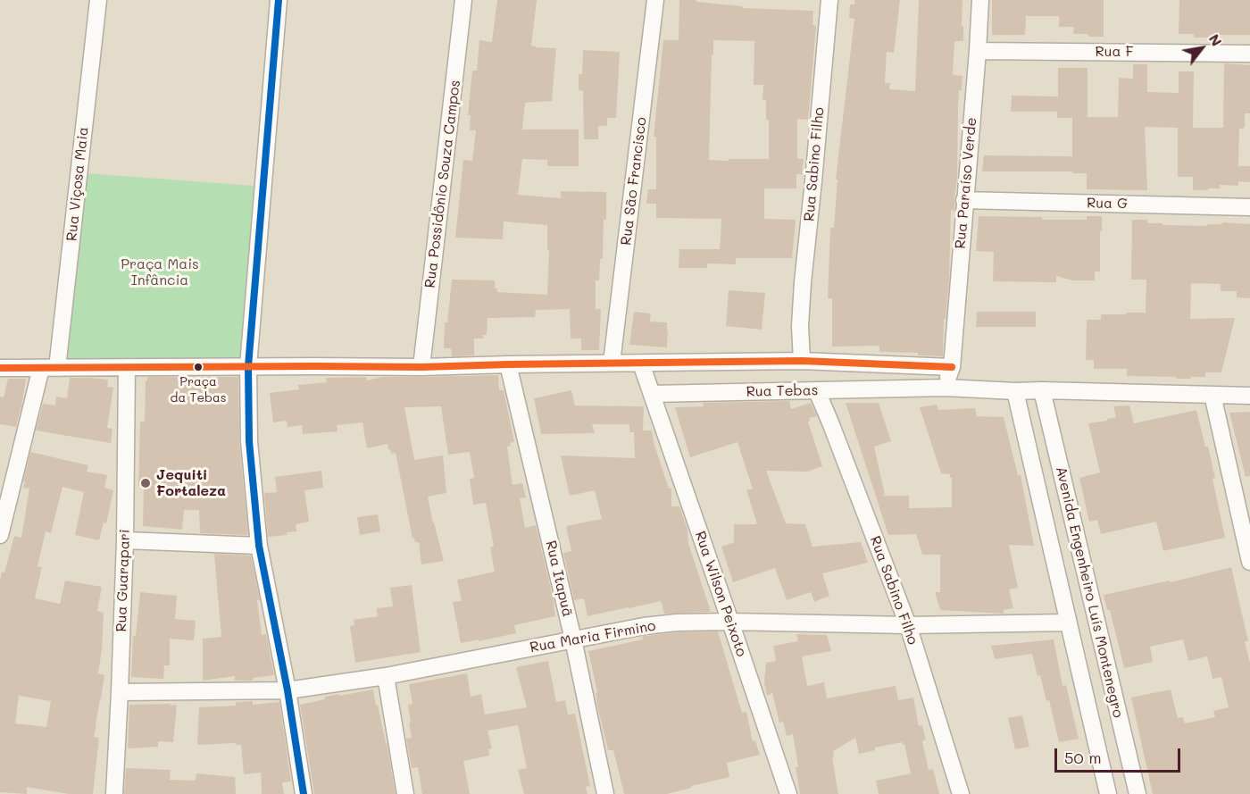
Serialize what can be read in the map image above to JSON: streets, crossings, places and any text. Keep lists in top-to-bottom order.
{
  "streets": {
    "street": [
      "Rua F",
      "Rua Sabino Filho",
      "Rua São Francisco",
      "Rua Paraíso Verde",
      "Rua Viçosa Maia",
      "Rua Possidônio Souza Campos",
      "Rua G",
      "Rua Tebas",
      "Rua Itapuã",
      "Rua Guarapari",
      "Avenida Engenheiro Luís Montenegro",
      "Rua Wilson Peixoto",
      "Rua Maria Firmino"
    ]
  },
  "crossings": [
    ["Rua F", "Rua Paraíso Verde"],
    ["Rua Sabino Filho", "Rua Tebas"],
    ["Rua Sabino Filho", "Rua Maria Firmino"],
    ["Rua São Francisco", "Rua Tebas"],
    ["Rua Paraíso Verde", "Rua G"],
    ["Rua Paraíso Verde", "Rua Tebas"],
    ["Rua Viçosa Maia", "Rua Tebas"],
    ["Rua Possidônio Souza Campos", "Rua Tebas"],
    ["Rua Tebas", "Rua Itapuã"],
    ["Rua Tebas", "Rua Guarapari"],
    ["Rua Tebas", "Avenida Engenheiro Luís Montenegro"],
    ["Rua Tebas", "Rua Wilson Peixoto"],
    ["Rua Itapuã", "Rua Maria Firmino"],
    ["Rua Guarapari", "Rua Maria Firmino"],
    ["Avenida Engenheiro Luís Montenegro", "Rua Maria Firmino"],
    ["Rua Wilson Peixoto", "Rua Maria Firmino"]
  ],
  "parks": ["Praça Mais Infância"],
  "places": ["Praça da Tebas", "Jequiti Fortaleza"],
  "scale_bar": "50 m",
  "north": "top right"
}
